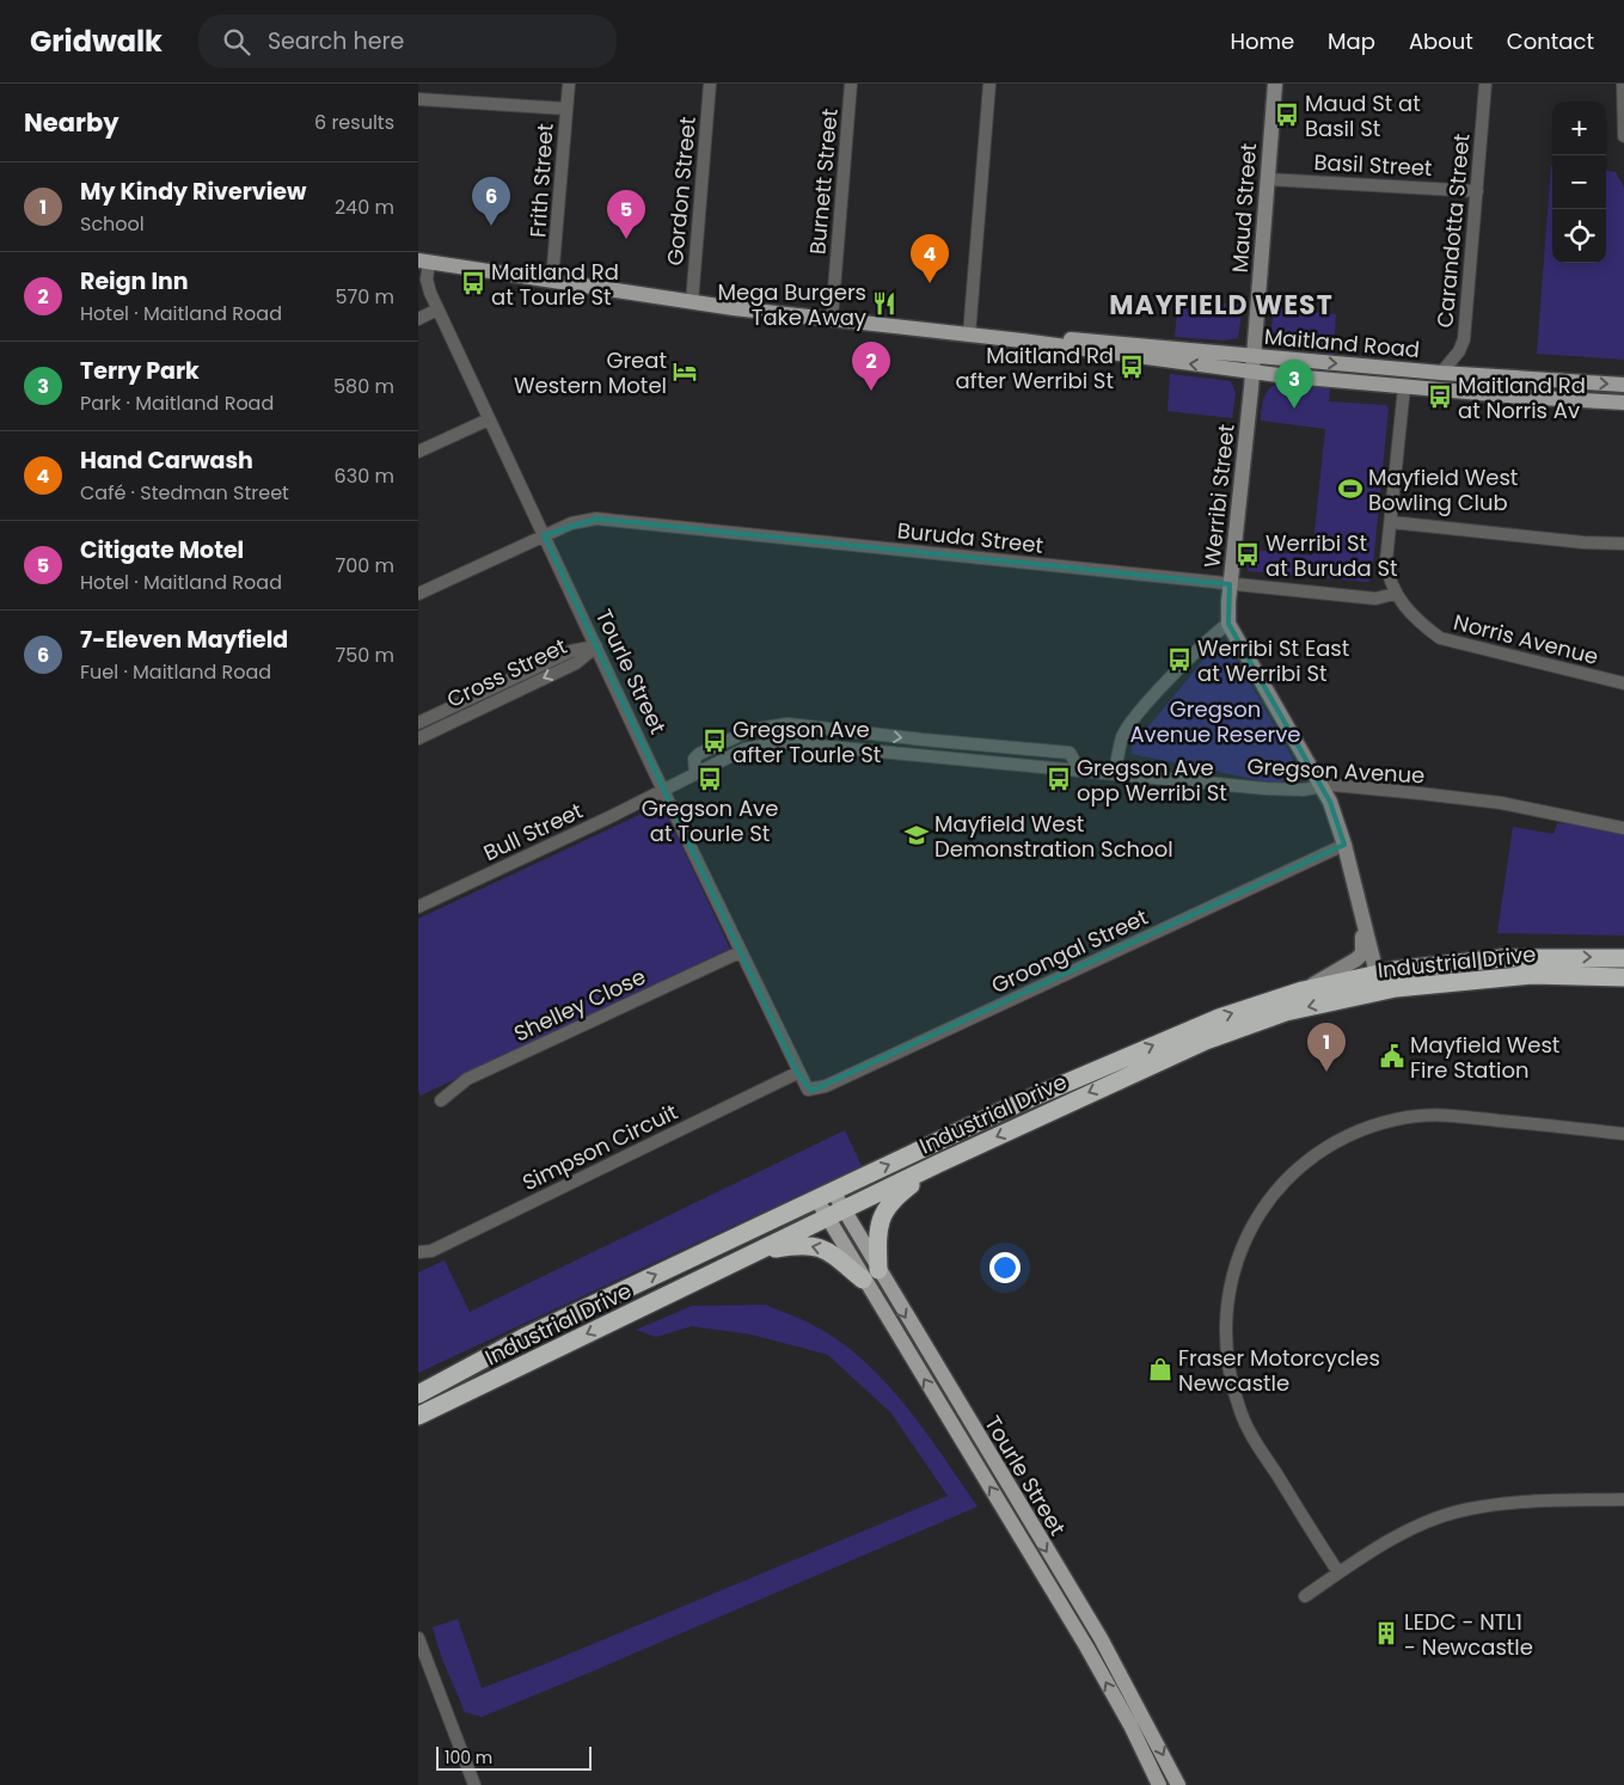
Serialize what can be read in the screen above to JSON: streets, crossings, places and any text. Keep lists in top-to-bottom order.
{
  "streets": {
    "highway": ["Industrial Drive"],
    "main road": [
      "Maud Street",
      "Maitland Road",
      "Werribi Street",
      "Tourle Street"
    ],
    "street": [
      "Basil Street",
      "Frith Street",
      "Burnett Street",
      "Gordon Street",
      "Carandotta Street",
      "Buruda Street",
      "Norris Avenue",
      "Cross Street",
      "Gregson Avenue",
      "Bull Street",
      "Groongal Street",
      "Shelley Close",
      "Simpson Circuit"
    ]
  },
  "crossings": [
    ["Basil Street", "Maud Street"],
    ["Basil Street", "Carandotta Street"],
    ["Frith Street", "Maitland Road"],
    ["Burnett Street", "Maitland Road"],
    ["Gordon Street", "Maitland Road"],
    ["Maud Street", "Maitland Road"],
    ["Maud Street", "Werribi Street"],
    ["Carandotta Street", "Maitland Road"],
    ["Maitland Road", "Werribi Street"],
    ["Maitland Road", "Norris Avenue"],
    ["Maitland Road", "Tourle Street"],
    ["Werribi Street", "Buruda Street"],
    ["Buruda Street", "Norris Avenue"],
    ["Buruda Street", "Tourle Street"],
    ["Tourle Street", "Cross Street"],
    ["Tourle Street", "Gregson Avenue"],
    ["Tourle Street", "Bull Street"],
    ["Tourle Street", "Groongal Street"],
    ["Tourle Street", "Industrial Drive"],
    ["Tourle Street", "Shelley Close"],
    ["Tourle Street", "Simpson Circuit"],
    ["Gregson Avenue", "Bull Street"]
  ],
  "districts": ["MAYFIELD WEST"],
  "parks": ["Gregson Avenue Reserve"],
  "places": {
    "bus stop": [
      "Maud St at Basil St",
      "Maitland Rd at Tourle St",
      "Maitland Rd after Werribi St",
      "Maitland Rd at Norris Av",
      "Werribi St at Buruda St",
      "Werribi St East at Werribi St",
      "Gregson Ave after Tourle St",
      "Gregson Ave at Tourle St",
      "Gregson Ave opp Werribi St"
    ],
    "restaurant": ["Mega Burgers Take Away"],
    "hotel": ["Great Western Motel"],
    "sports": ["Mayfield West Bowling Club"],
    "school or university": ["Mayfield West Demonstration School"],
    "public building": ["Mayfield West Fire Station"],
    "shop": ["Fraser Motorcycles Newcastle"],
    "building": ["LEDC - NTL1 - Newcastle"]
  },
  "scale_bar": "100 m",
  "page": {
    "header": "Gridwalk",
    "search": "Search here",
    "nav": [
      "Home",
      "Map",
      "About",
      "Contact"
    ],
    "heading": ["Nearby", "6 results"],
    "map_buttons": ["+", "−"],
    "list": [
      {
        "mark": "1",
        "name": "My Kindy Riverview",
        "note": "School",
        "value": "240 m"
      },
      {
        "mark": "2",
        "name": "Reign Inn",
        "note": "Hotel · Maitland Road",
        "value": "570 m"
      },
      {
        "mark": "3",
        "name": "Terry Park",
        "note": "Park · Maitland Road",
        "value": "580 m"
      },
      {
        "mark": "4",
        "name": "Hand Carwash",
        "note": "Café · Stedman Street",
        "value": "630 m"
      },
      {
        "mark": "5",
        "name": "Citigate Motel",
        "note": "Hotel · Maitland Road",
        "value": "700 m"
      },
      {
        "mark": "6",
        "name": "7-Eleven Mayfield",
        "note": "Fuel · Maitland Road",
        "value": "750 m"
      }
    ],
    "pins": [
      "6",
      "5",
      "4",
      "2",
      "3",
      "1"
    ],
    "scale": "100 m"
  }
}
